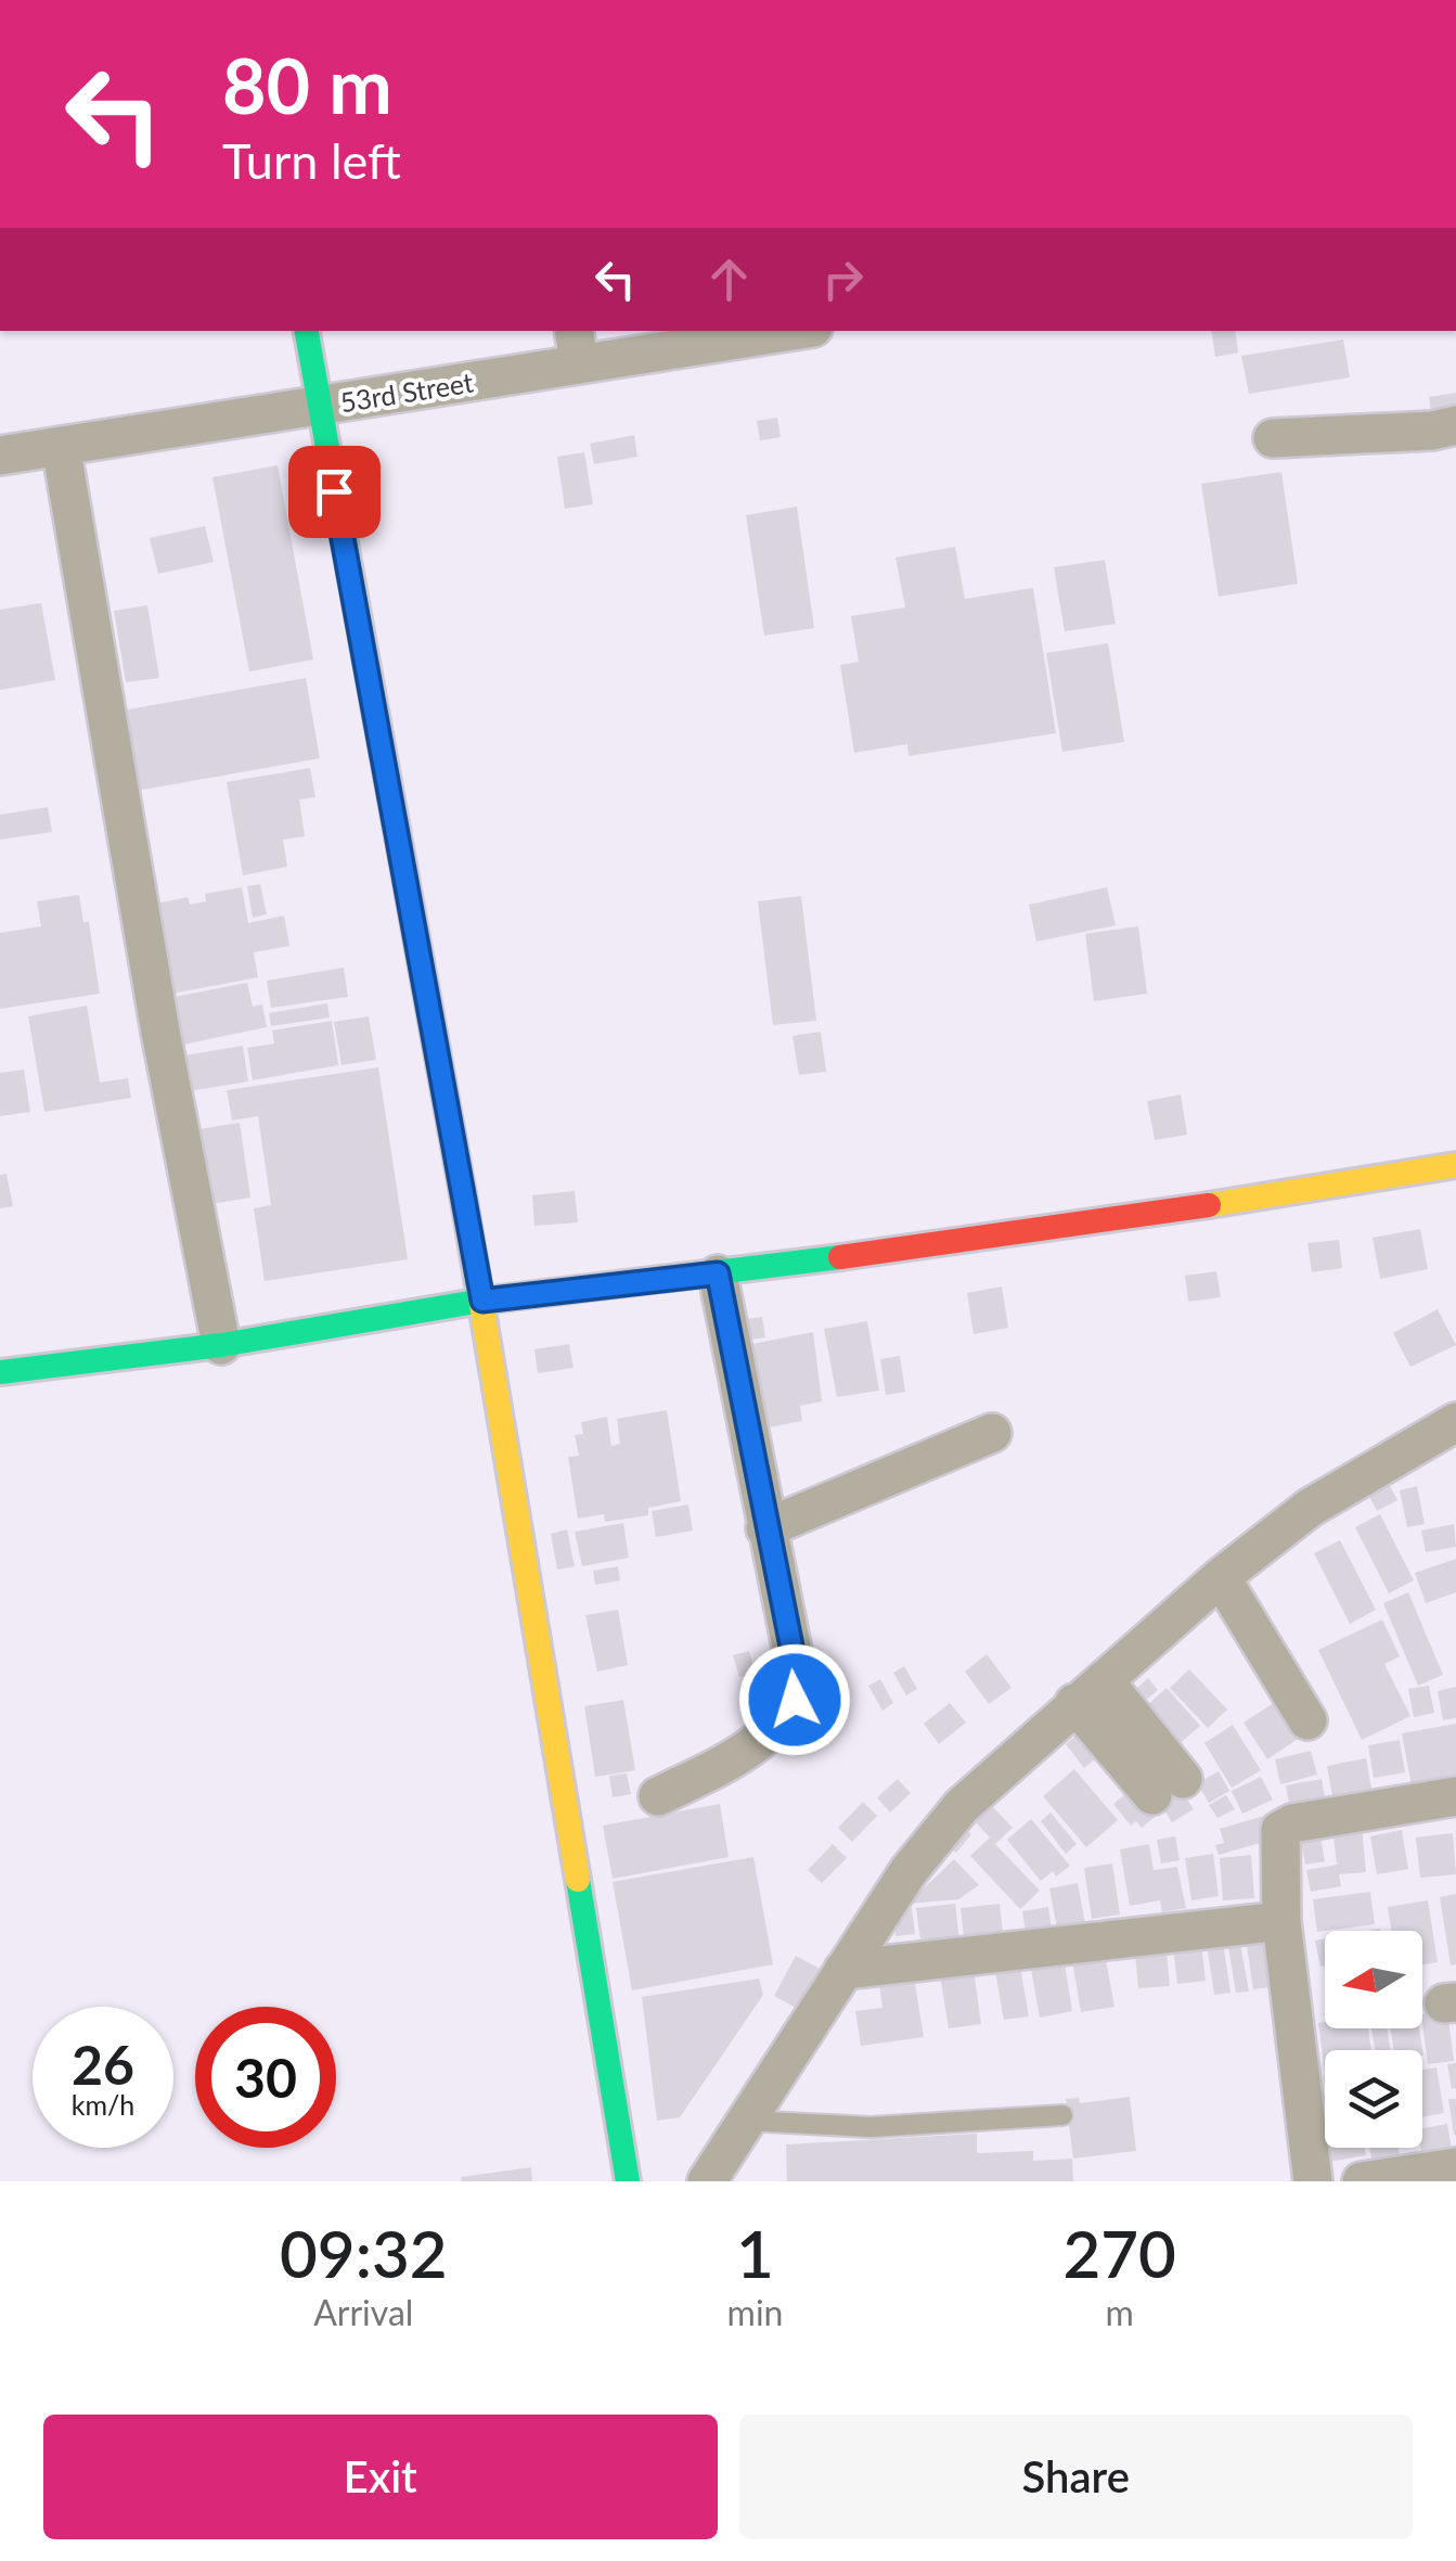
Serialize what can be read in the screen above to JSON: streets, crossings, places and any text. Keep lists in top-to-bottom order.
{
  "streets": {
    "street": ["53rd Street"]
  },
  "north": "left",
  "page": {
    "turn": ["80 m", "Turn left"],
    "speed": "26 km/h",
    "limit": "30",
    "eta": [
      "09:32",
      "Arrival",
      "1",
      "min",
      "270",
      "m"
    ],
    "buttons": ["Exit", "Share"]
  }
}
